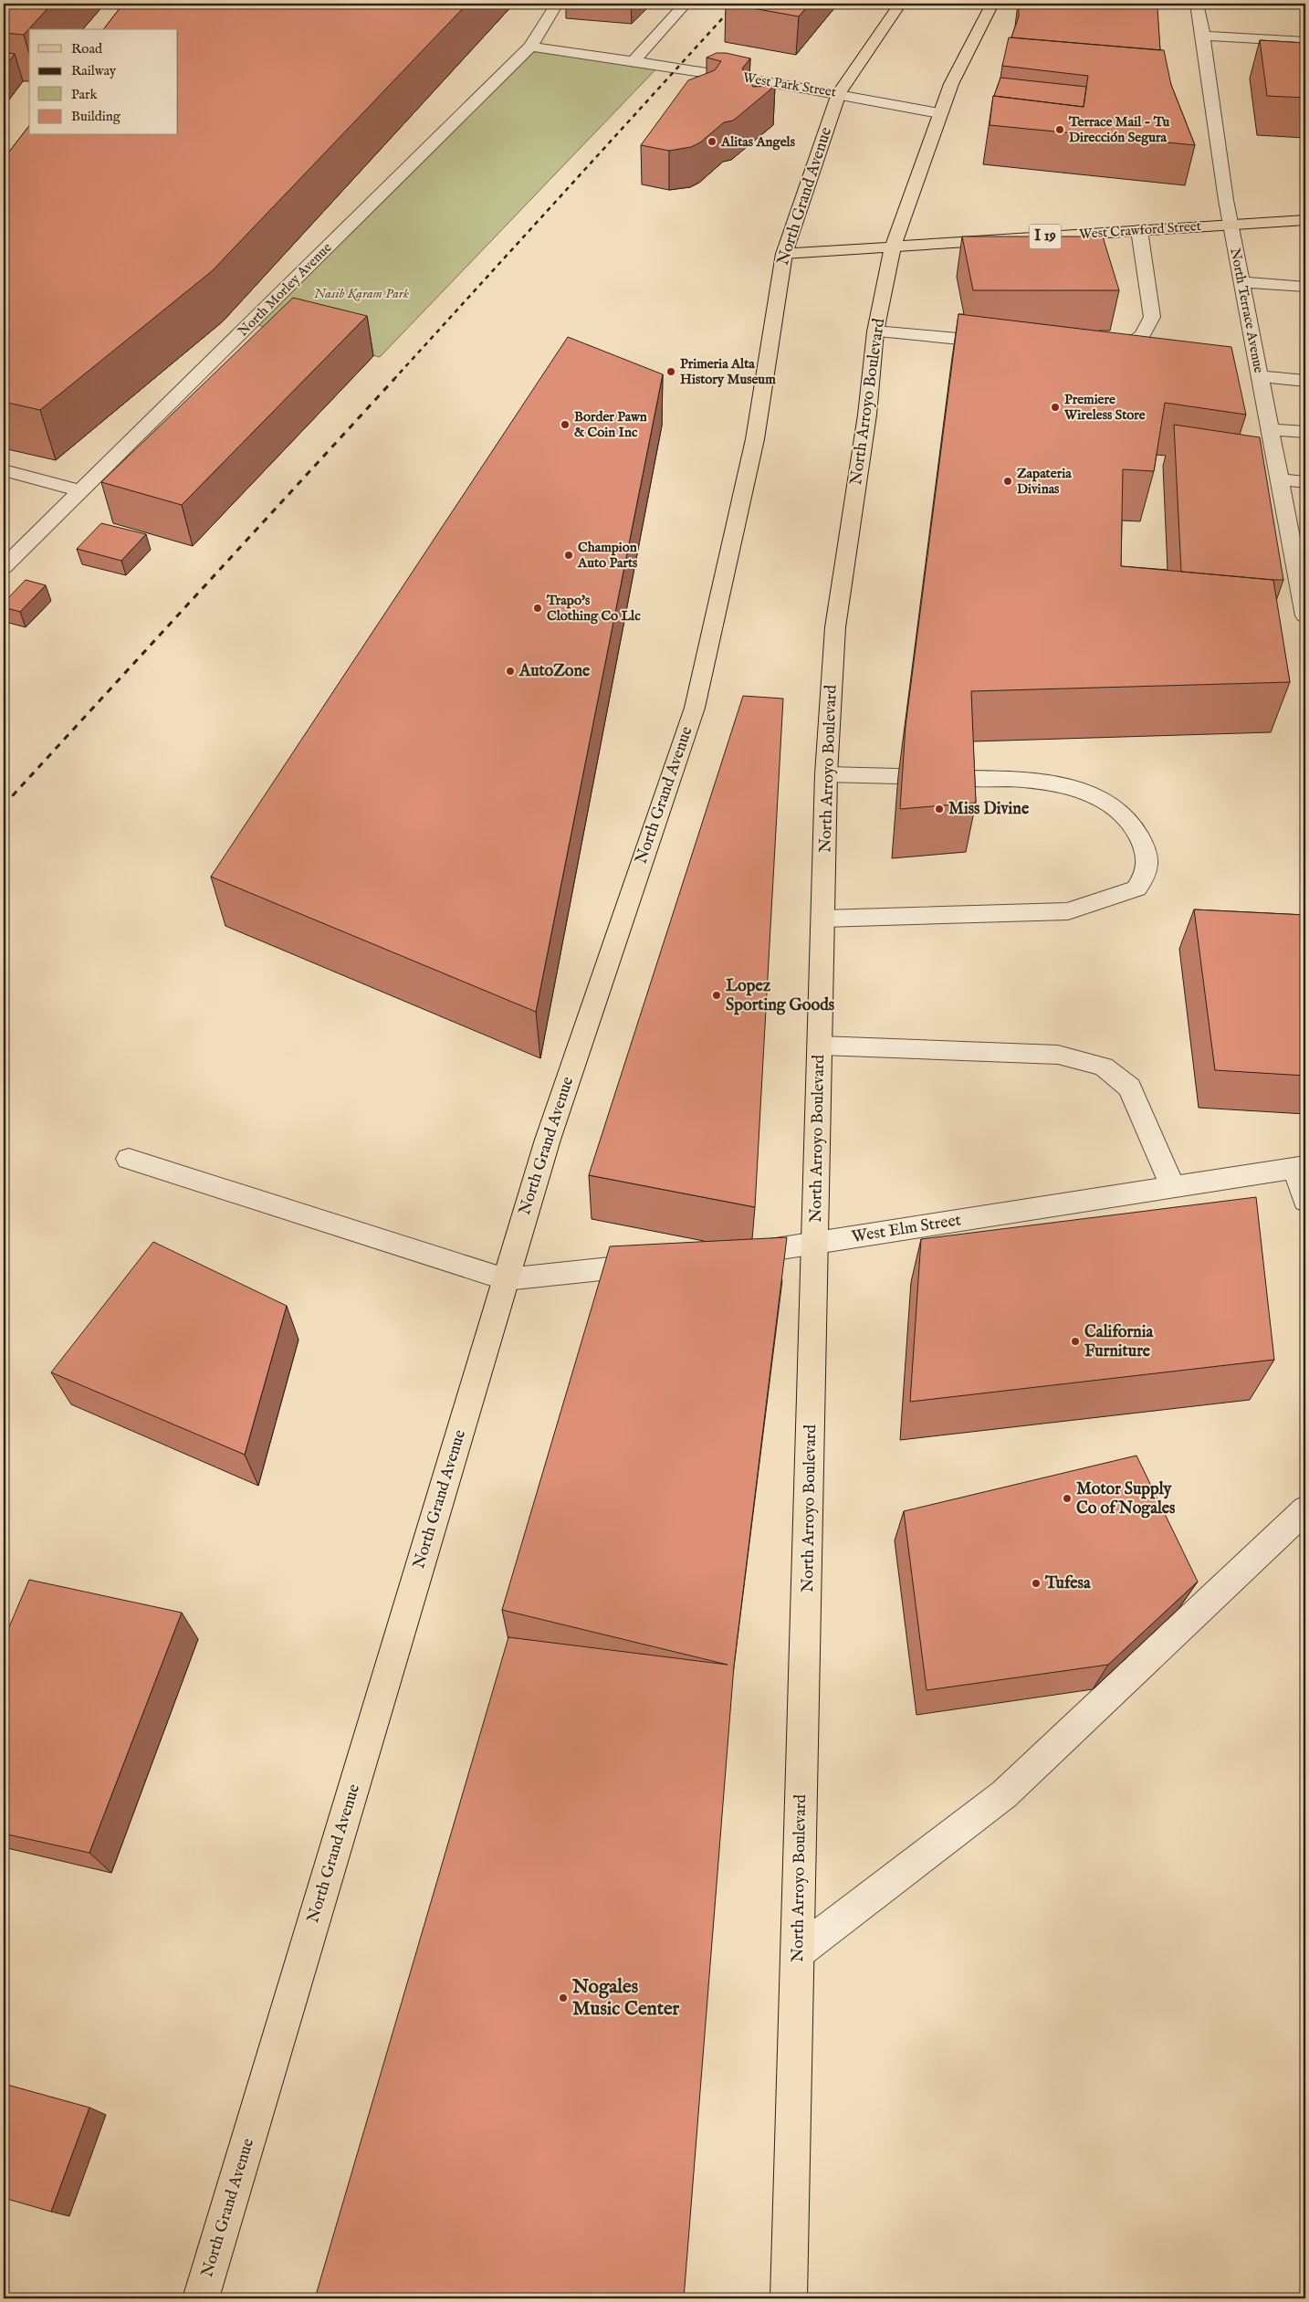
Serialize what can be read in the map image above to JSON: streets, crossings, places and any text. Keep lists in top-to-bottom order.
{
  "streets": {
    "main road": [
      "North Grand Avenue",
      "West Crawford Street",
      "I 19",
      "North Arroyo Boulevard"
    ],
    "street": [
      "West Park Street",
      "North Morley Avenue",
      "North Terrace Avenue",
      "West Elm Street"
    ]
  },
  "crossings": [
    ["West Park Street", "North Grand Avenue"],
    ["West Park Street", "North Morley Avenue"],
    ["West Park Street", "North Arroyo Boulevard"],
    ["North Grand Avenue", "West Crawford Street"],
    ["West Crawford Street", "North Terrace Avenue"],
    ["West Crawford Street", "North Arroyo Boulevard"],
    ["North Arroyo Boulevard", "West Elm Street"]
  ],
  "parks": ["Nasib Karam Park"],
  "places": [
    "Terrace Mail - Tu Dirección Segura",
    "Alitas Angels",
    "Primeria Alta History Museum",
    "Premiere Wireless Store",
    "Border Pawn & Coin Inc",
    "Zapateria Divinas",
    "Champion Auto Parts",
    "Trapo's Clothing Co Llc",
    "AutoZone",
    "Miss Divine",
    "Lopez Sporting Goods",
    "California Furniture",
    "Motor Supply Co of Nogales",
    "Tufesa",
    "Nogales Music Center"
  ],
  "legend": [
    "Road",
    "Railway",
    "Park",
    "Building"
  ]
}
